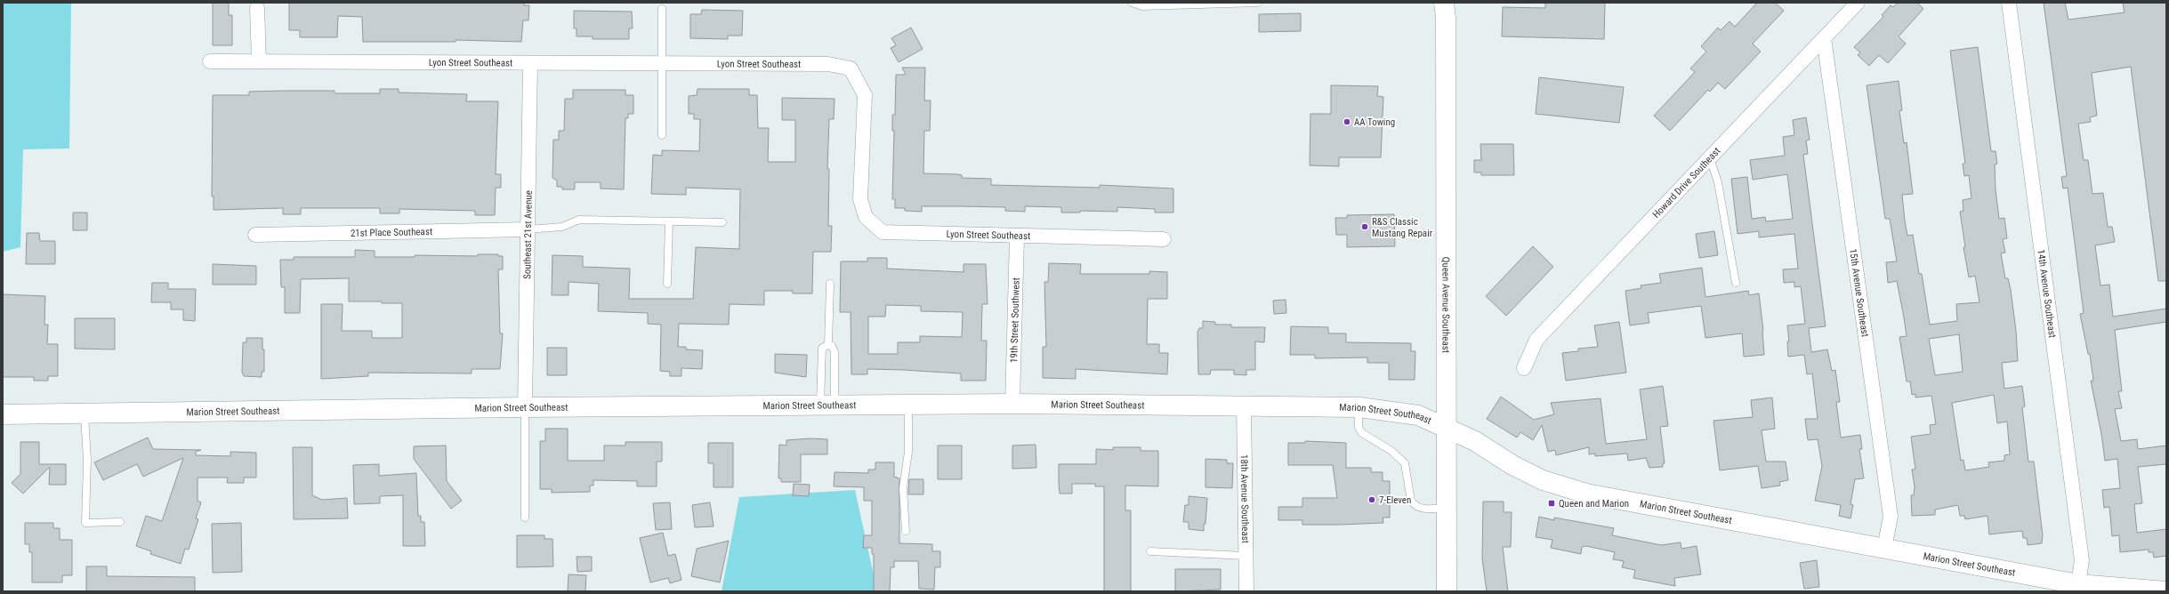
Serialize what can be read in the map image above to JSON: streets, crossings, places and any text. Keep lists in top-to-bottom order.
{
  "streets": {
    "street": [
      "Lyon Street Southeast",
      "Howard Drive Southeast",
      "21st Place Southeast",
      "Southeast 21st Avenue",
      "15th Avenue Southeast",
      "14th Avenue Southeast",
      "Queen Avenue Southeast",
      "19th Street Southwest",
      "Marion Street Southeast",
      "18th Avenue Southeast"
    ]
  },
  "crossings": [
    ["Lyon Street Southeast", "Southeast 21st Avenue"],
    ["Lyon Street Southeast", "19th Street Southwest"],
    ["Howard Drive Southeast", "15th Avenue Southeast"],
    ["21st Place Southeast", "Southeast 21st Avenue"],
    ["Southeast 21st Avenue", "Marion Street Southeast"],
    ["15th Avenue Southeast", "Marion Street Southeast"],
    ["14th Avenue Southeast", "Marion Street Southeast"],
    ["Queen Avenue Southeast", "Marion Street Southeast"],
    ["19th Street Southwest", "Marion Street Southeast"],
    ["Marion Street Southeast", "18th Avenue Southeast"]
  ],
  "places": {
    "other": ["AA Towing", "R&S Classic Mustang Repair", "7-Eleven"],
    "transit": ["Queen and Marion"]
  }
}
